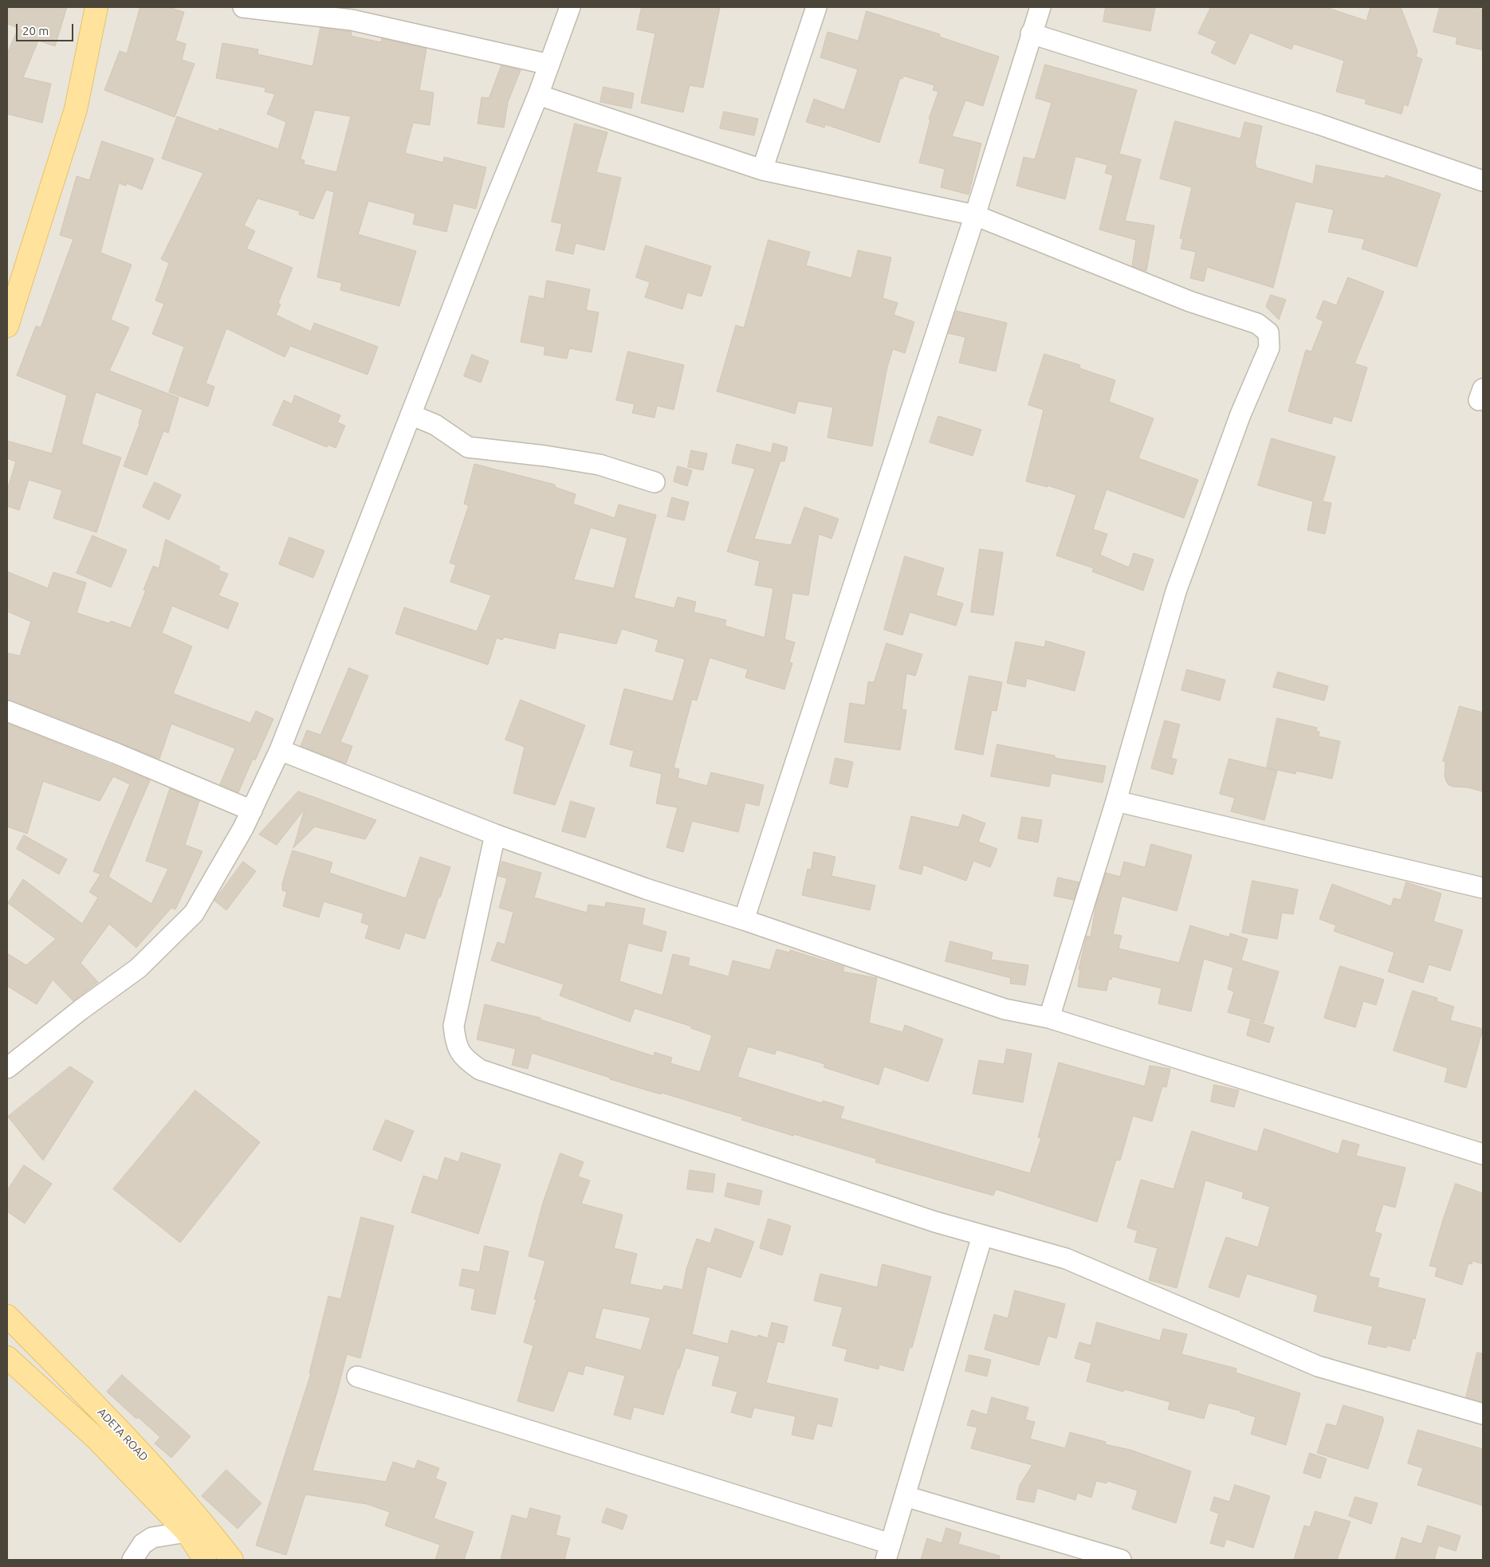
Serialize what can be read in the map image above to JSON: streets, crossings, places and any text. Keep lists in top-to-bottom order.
{
  "streets": {
    "main road": ["ADETA ROAD"]
  },
  "scale_bar": "20 m"
}
